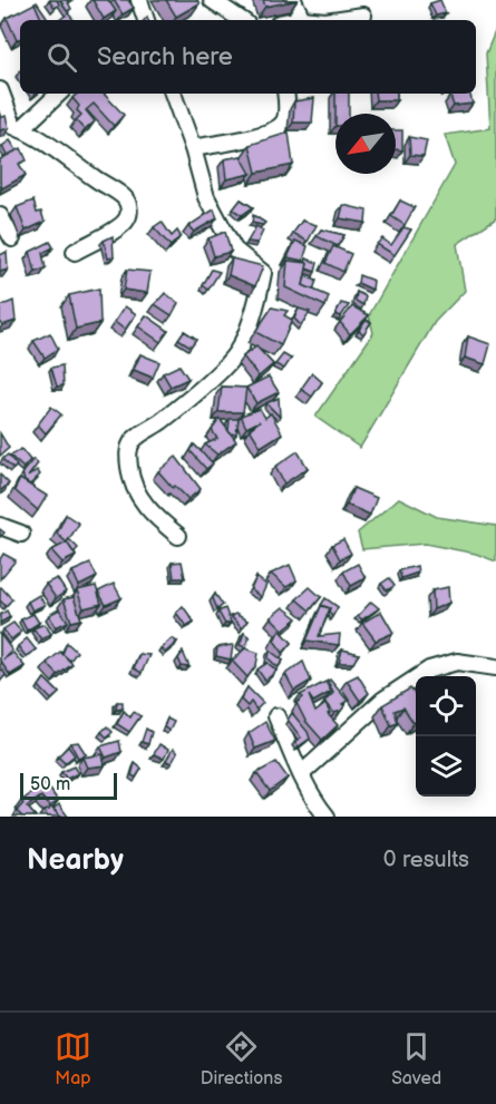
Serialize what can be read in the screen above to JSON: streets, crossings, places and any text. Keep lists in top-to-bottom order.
{
  "scale_bar": "50 m",
  "north": "bottom left",
  "page": {
    "search": "Search here",
    "scale": "50 m",
    "heading": ["Nearby", "0 results"],
    "nav": ["Map", "Directions", "Saved"]
  }
}
